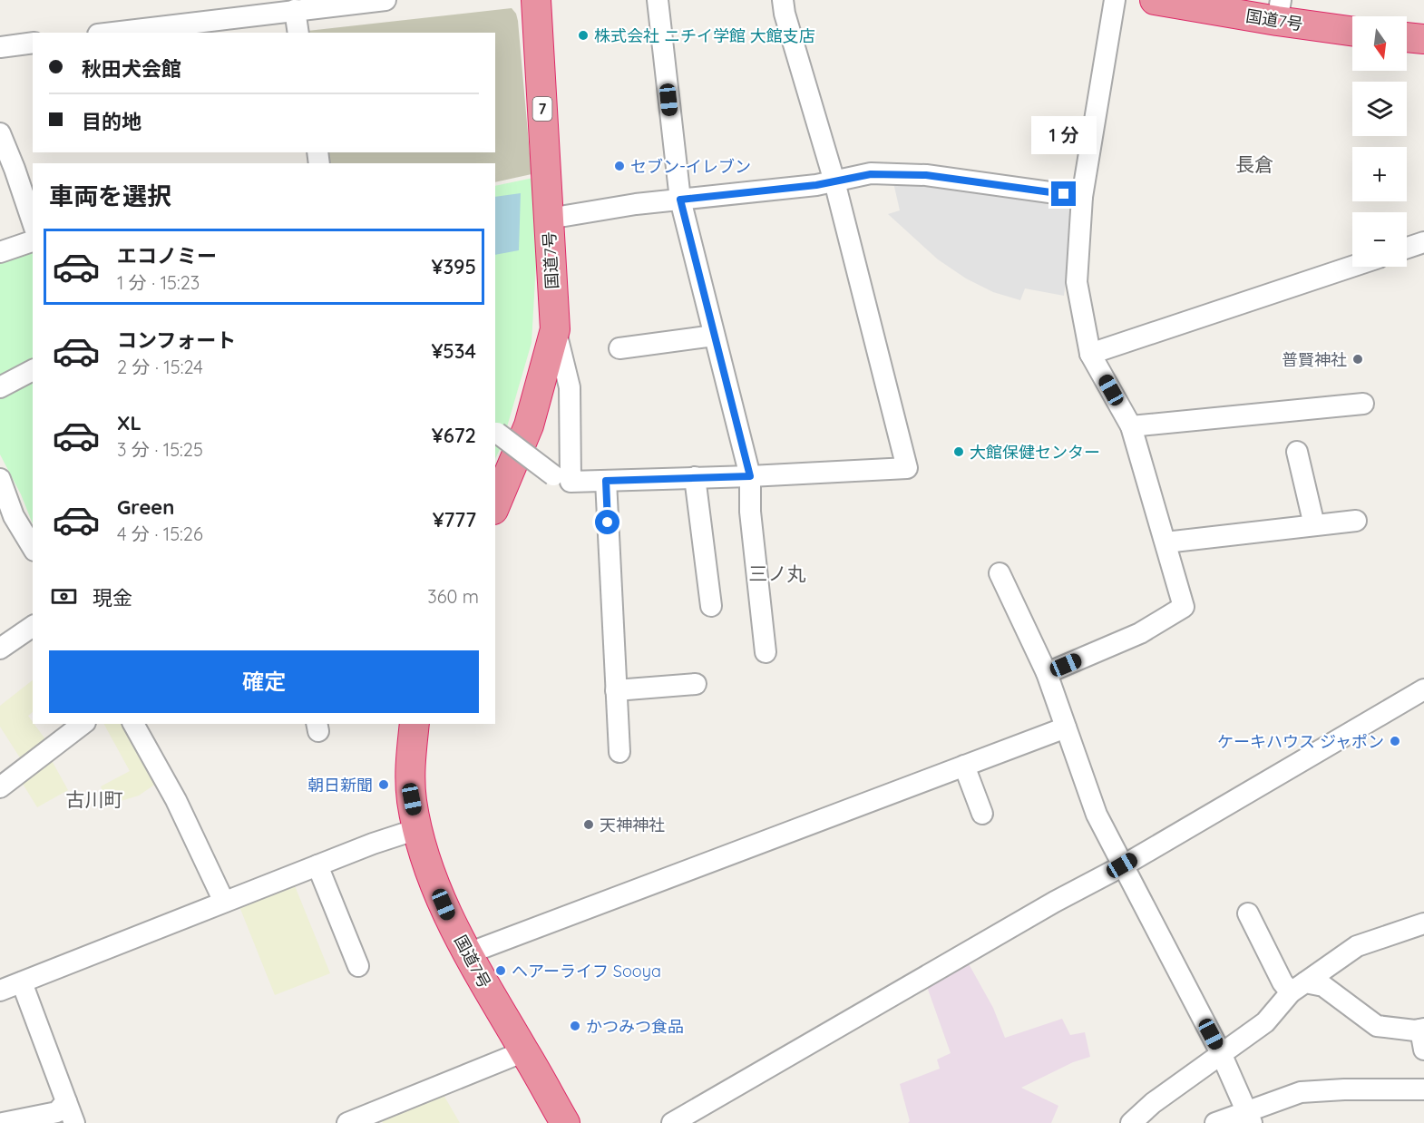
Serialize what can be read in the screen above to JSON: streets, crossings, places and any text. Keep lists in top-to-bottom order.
{
  "streets": {
    "highway": ["国道7号", "7"]
  },
  "districts": ["長倉", "三ノ丸", "古川町"],
  "places": [
    "株式会社 ニチイ学館 大館支店",
    "セブン-イレブン",
    "普賢神社",
    "大館保健センター",
    "ケーキハウス ジャポン",
    "朝日新聞",
    "天神神社",
    "ヘアーライフ Sooya",
    "かつみつ食品"
  ],
  "north": "bottom",
  "page": {
    "map_buttons": ["+", "−"],
    "banner": ["秋田犬会館", "目的地"],
    "bubble": "1 分",
    "heading": "車両を選択",
    "list": [
      {
        "name": "エコノミー",
        "note": "1 分 · 15:23",
        "value": "¥395"
      },
      {
        "name": "コンフォート",
        "note": "2 分 · 15:24",
        "value": "¥534"
      },
      {
        "name": "XL",
        "note": "3 分 · 15:25",
        "value": "¥672"
      },
      {
        "name": "Green",
        "note": "4 分 · 15:26",
        "value": "¥777"
      }
    ],
    "pay": ["現金", "360 m"],
    "buttons": "確定"
  }
}
